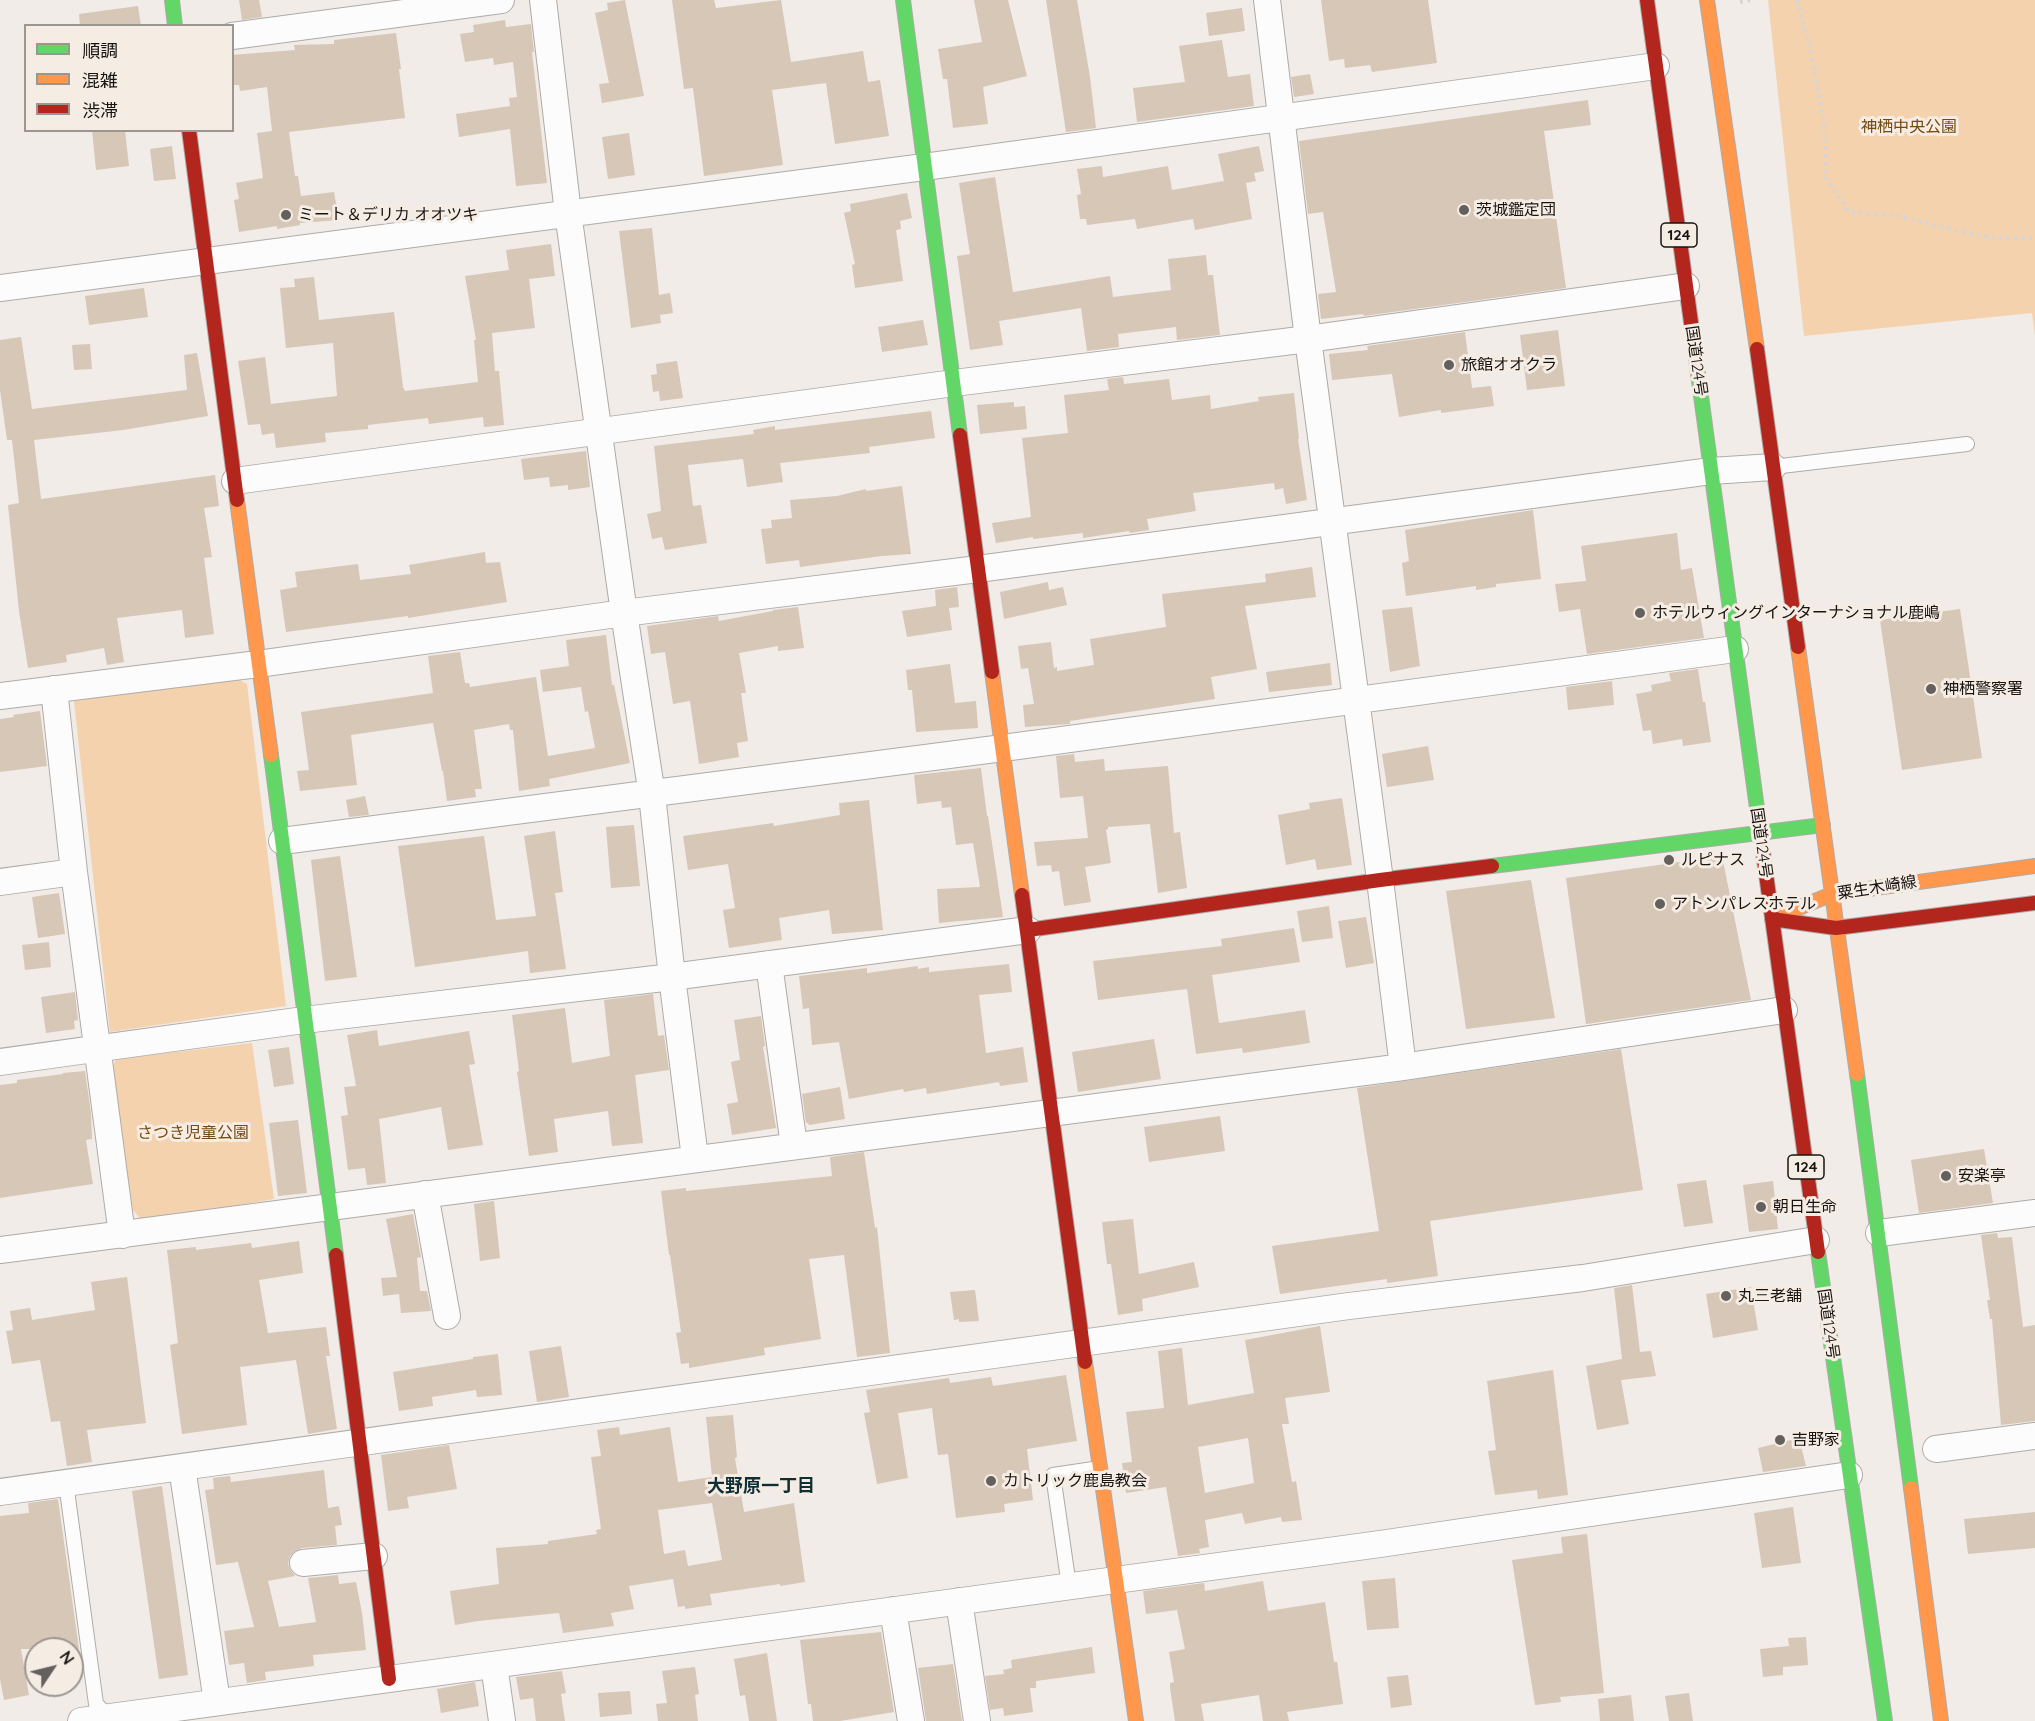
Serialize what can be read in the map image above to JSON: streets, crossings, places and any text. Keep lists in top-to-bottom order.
{
  "streets": {
    "main road": ["124", "国道124号", "粟生木崎線"]
  },
  "crossings": [
    ["国道124号", "粟生木崎線"]
  ],
  "districts": ["大野原一丁目"],
  "parks": ["神栖中央公園", "さつき児童公園"],
  "places": [
    "茨城鑑定団",
    "ミート＆デリカ オオツキ",
    "旅館オオクラ",
    "ホテルウィングインターナショナル鹿嶋",
    "神栖警察署",
    "ルピナス",
    "アトンパレスホテル",
    "安楽亭",
    "朝日生命",
    "丸三老舗",
    "吉野家",
    "カトリック鹿島教会"
  ],
  "legend": ["順調", "混雑", "渋滞"],
  "north": "top right"
}
